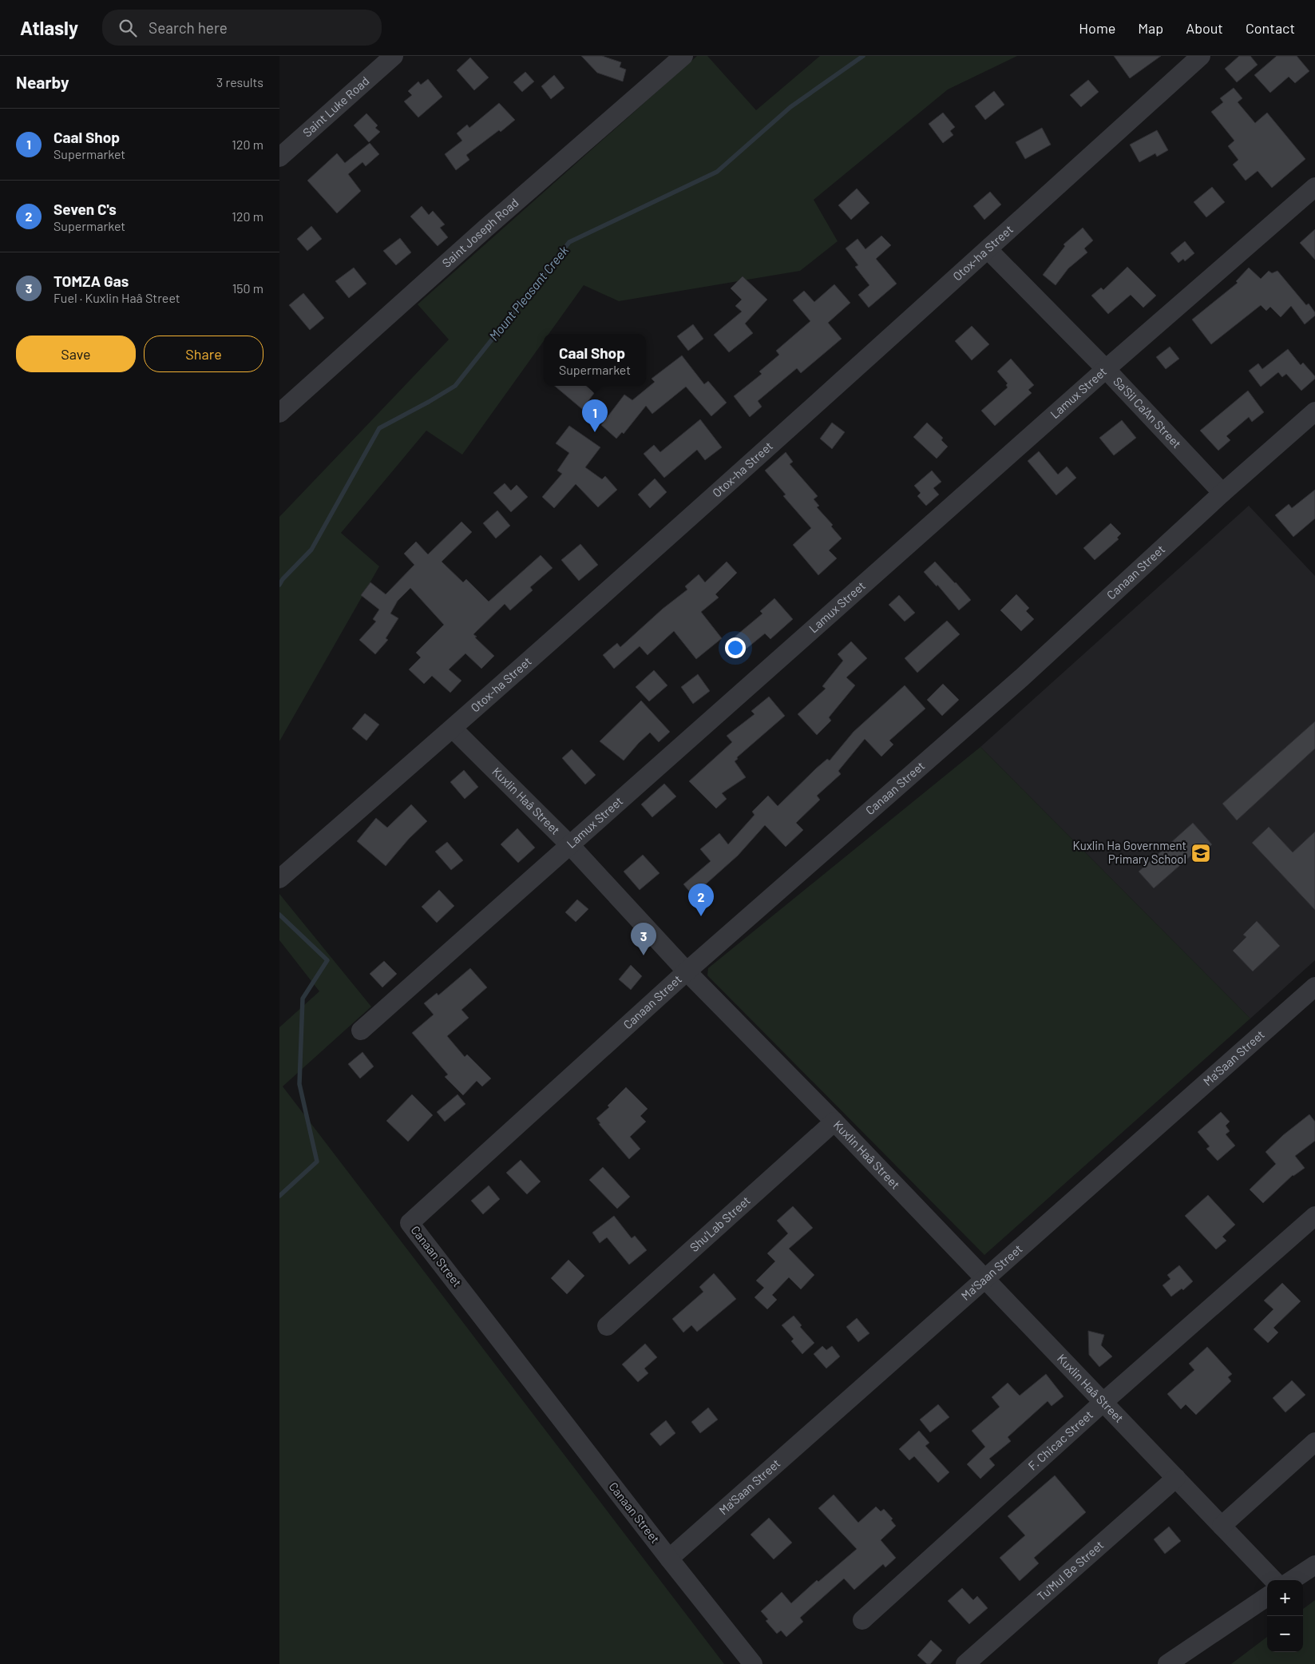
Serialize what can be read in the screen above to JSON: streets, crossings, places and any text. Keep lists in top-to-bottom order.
{
  "streets": {
    "street": [
      "Saint Luke Road",
      "Saint Joseph Road",
      "Otox-ha Street",
      "Lamux Street",
      "Sa'Sil Ca'An Street",
      "Canaan Street",
      "Kuxlin Haâ Street",
      "Ma'Saan Street",
      "Shu'Lab Street",
      "F. Chicac Street",
      "Tu'Mul Be Street"
    ]
  },
  "crossings": [
    ["Otox-ha Street", "Sa'Sil Ca'An Street"],
    ["Otox-ha Street", "Kuxlin Haâ Street"],
    ["Lamux Street", "Sa'Sil Ca'An Street"],
    ["Lamux Street", "Kuxlin Haâ Street"],
    ["Sa'Sil Ca'An Street", "Canaan Street"],
    ["Canaan Street", "Kuxlin Haâ Street"],
    ["Canaan Street", "Ma'Saan Street"],
    ["Kuxlin Haâ Street", "Ma'Saan Street"],
    ["Kuxlin Haâ Street", "Shu'Lab Street"],
    ["Kuxlin Haâ Street", "F. Chicac Street"],
    ["Kuxlin Haâ Street", "Tu'Mul Be Street"]
  ],
  "water": ["Mount Pleasant Creek"],
  "places": {
    "school or university": ["Kuxlin Ha Government Primary School"]
  },
  "page": {
    "header": "Atlasly",
    "search": "Search here",
    "nav": [
      "Home",
      "Map",
      "About",
      "Contact"
    ],
    "heading": ["Nearby", "3 results"],
    "list": [
      {
        "mark": "1",
        "name": "Caal Shop",
        "note": "Supermarket",
        "value": "120 m"
      },
      {
        "mark": "2",
        "name": "Seven C's",
        "note": "Supermarket",
        "value": "120 m"
      },
      {
        "mark": "3",
        "name": "TOMZA Gas",
        "note": "Fuel · Kuxlin Haâ Street",
        "value": "150 m"
      }
    ],
    "buttons": ["Save", "Share"],
    "popup": ["Caal Shop", "Supermarket"],
    "pins": ["1", "2", "3"],
    "map_buttons": ["+", "−"]
  }
}
